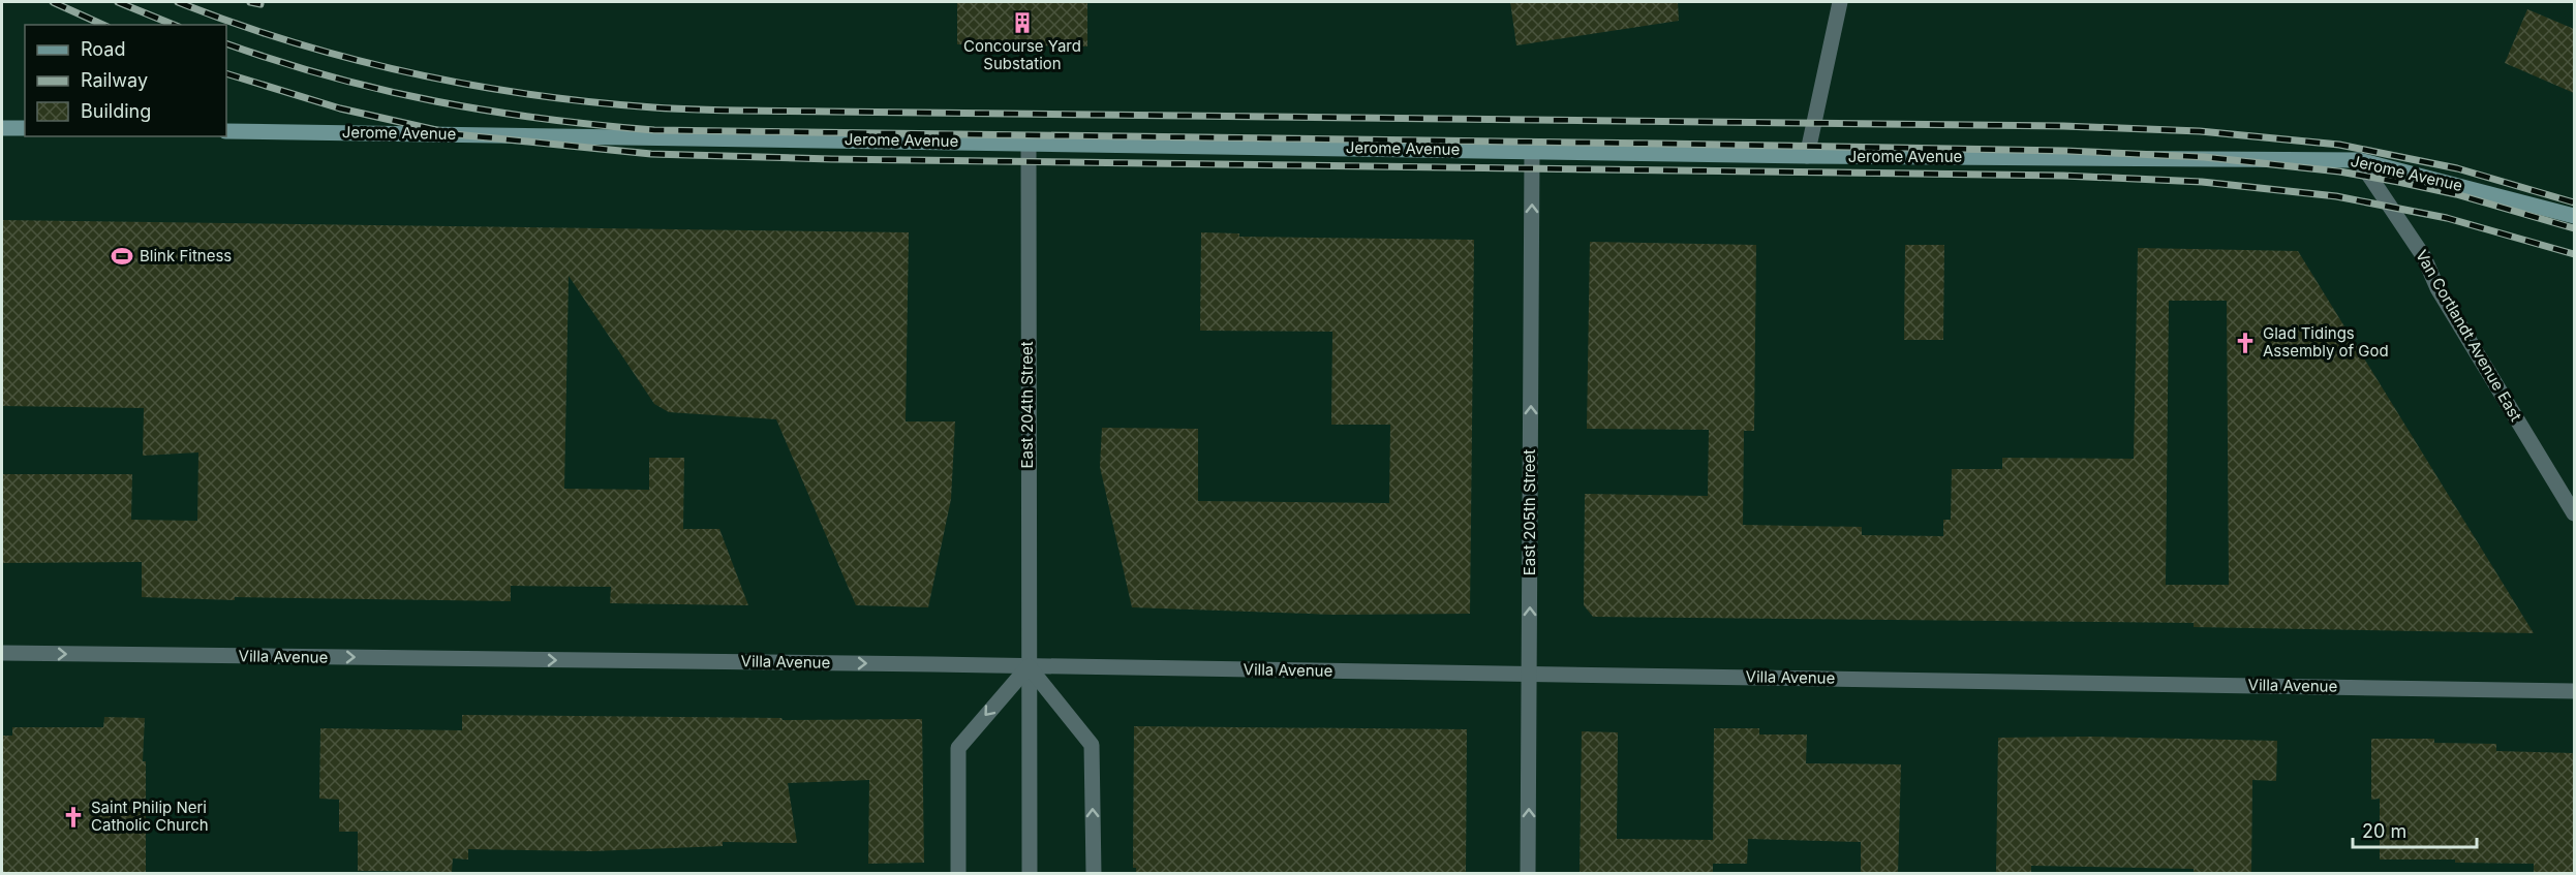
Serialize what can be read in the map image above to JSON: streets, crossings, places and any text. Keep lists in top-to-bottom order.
{
  "streets": {
    "main road": ["Jerome Avenue"],
    "street": [
      "Van Cortlandt Avenue East",
      "East 204th Street",
      "East 205th Street",
      "Villa Avenue"
    ]
  },
  "crossings": [
    ["Jerome Avenue", "Van Cortlandt Avenue East"],
    ["Jerome Avenue", "East 204th Street"],
    ["Jerome Avenue", "East 205th Street"],
    ["East 204th Street", "Villa Avenue"],
    ["East 205th Street", "Villa Avenue"]
  ],
  "one_way": ["East 205th Street", "Villa Avenue"],
  "places": {
    "building": ["Concourse Yard Substation"],
    "sports": ["Blink Fitness"],
    "church": ["Glad Tidings Assembly of God", "Saint Philip Neri Catholic Church"]
  },
  "legend": ["Road", "Railway", "Building"],
  "scale_bar": "20 m"
}
